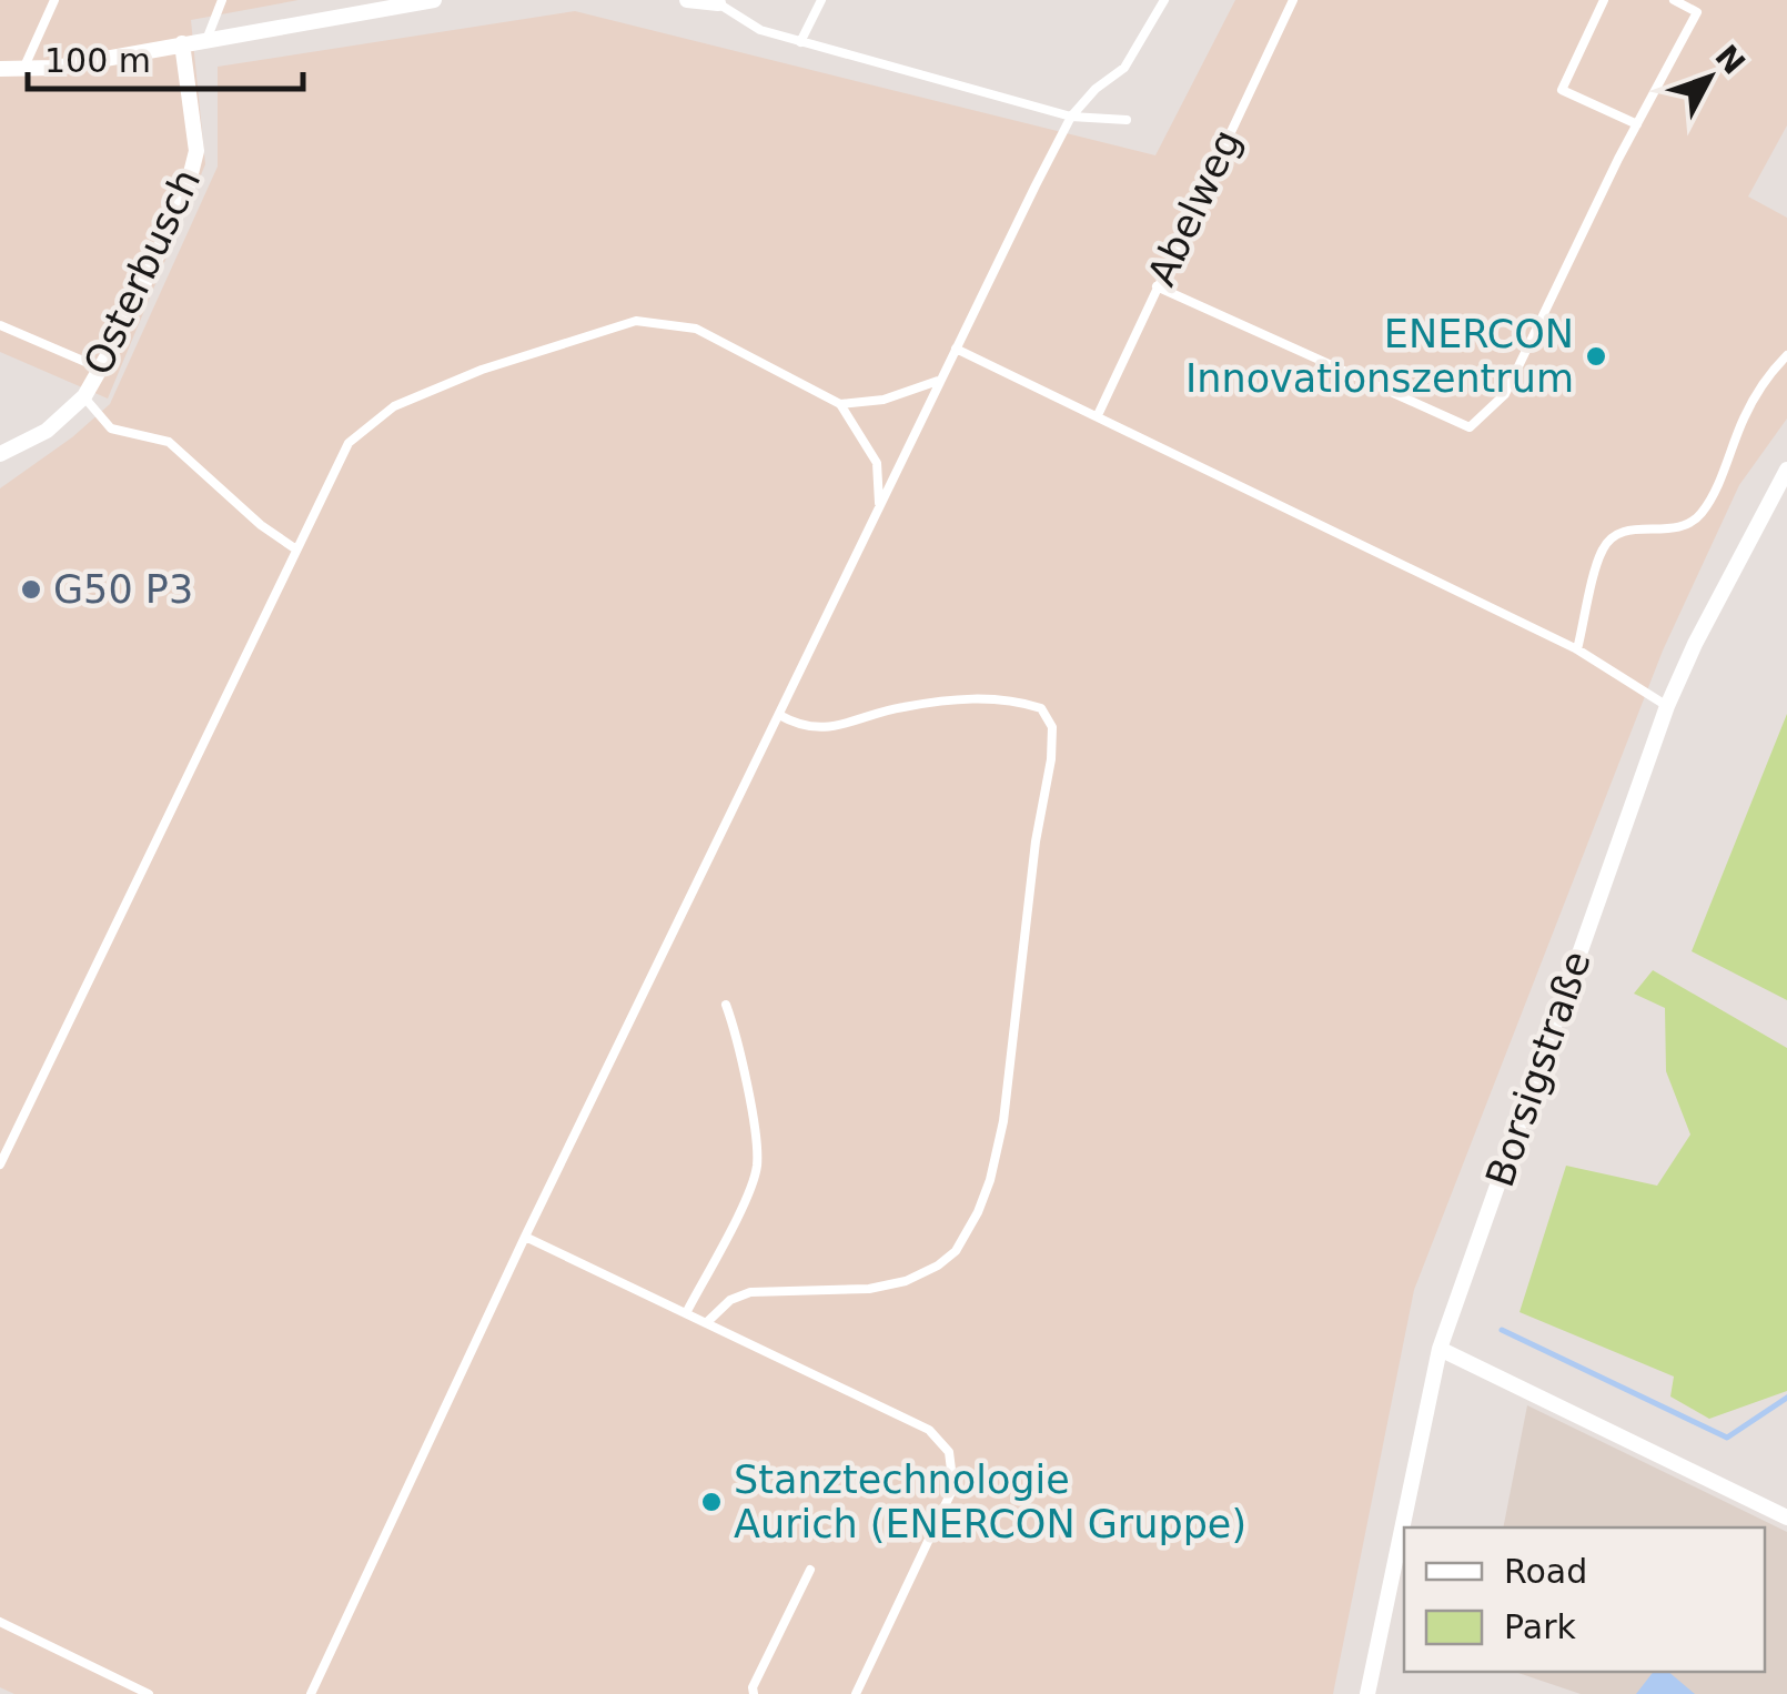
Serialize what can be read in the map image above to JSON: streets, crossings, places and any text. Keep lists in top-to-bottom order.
{
  "streets": {
    "street": ["Osterbusch", "Borsigstraße"],
    "lane": ["Abelweg"]
  },
  "places": ["ENERCON Innovationszentrum", "G50 P3", "Stanztechnologie Aurich (ENERCON Gruppe)"],
  "legend": ["Road", "Park"],
  "scale_bar": "100 m",
  "north": "top right"
}
